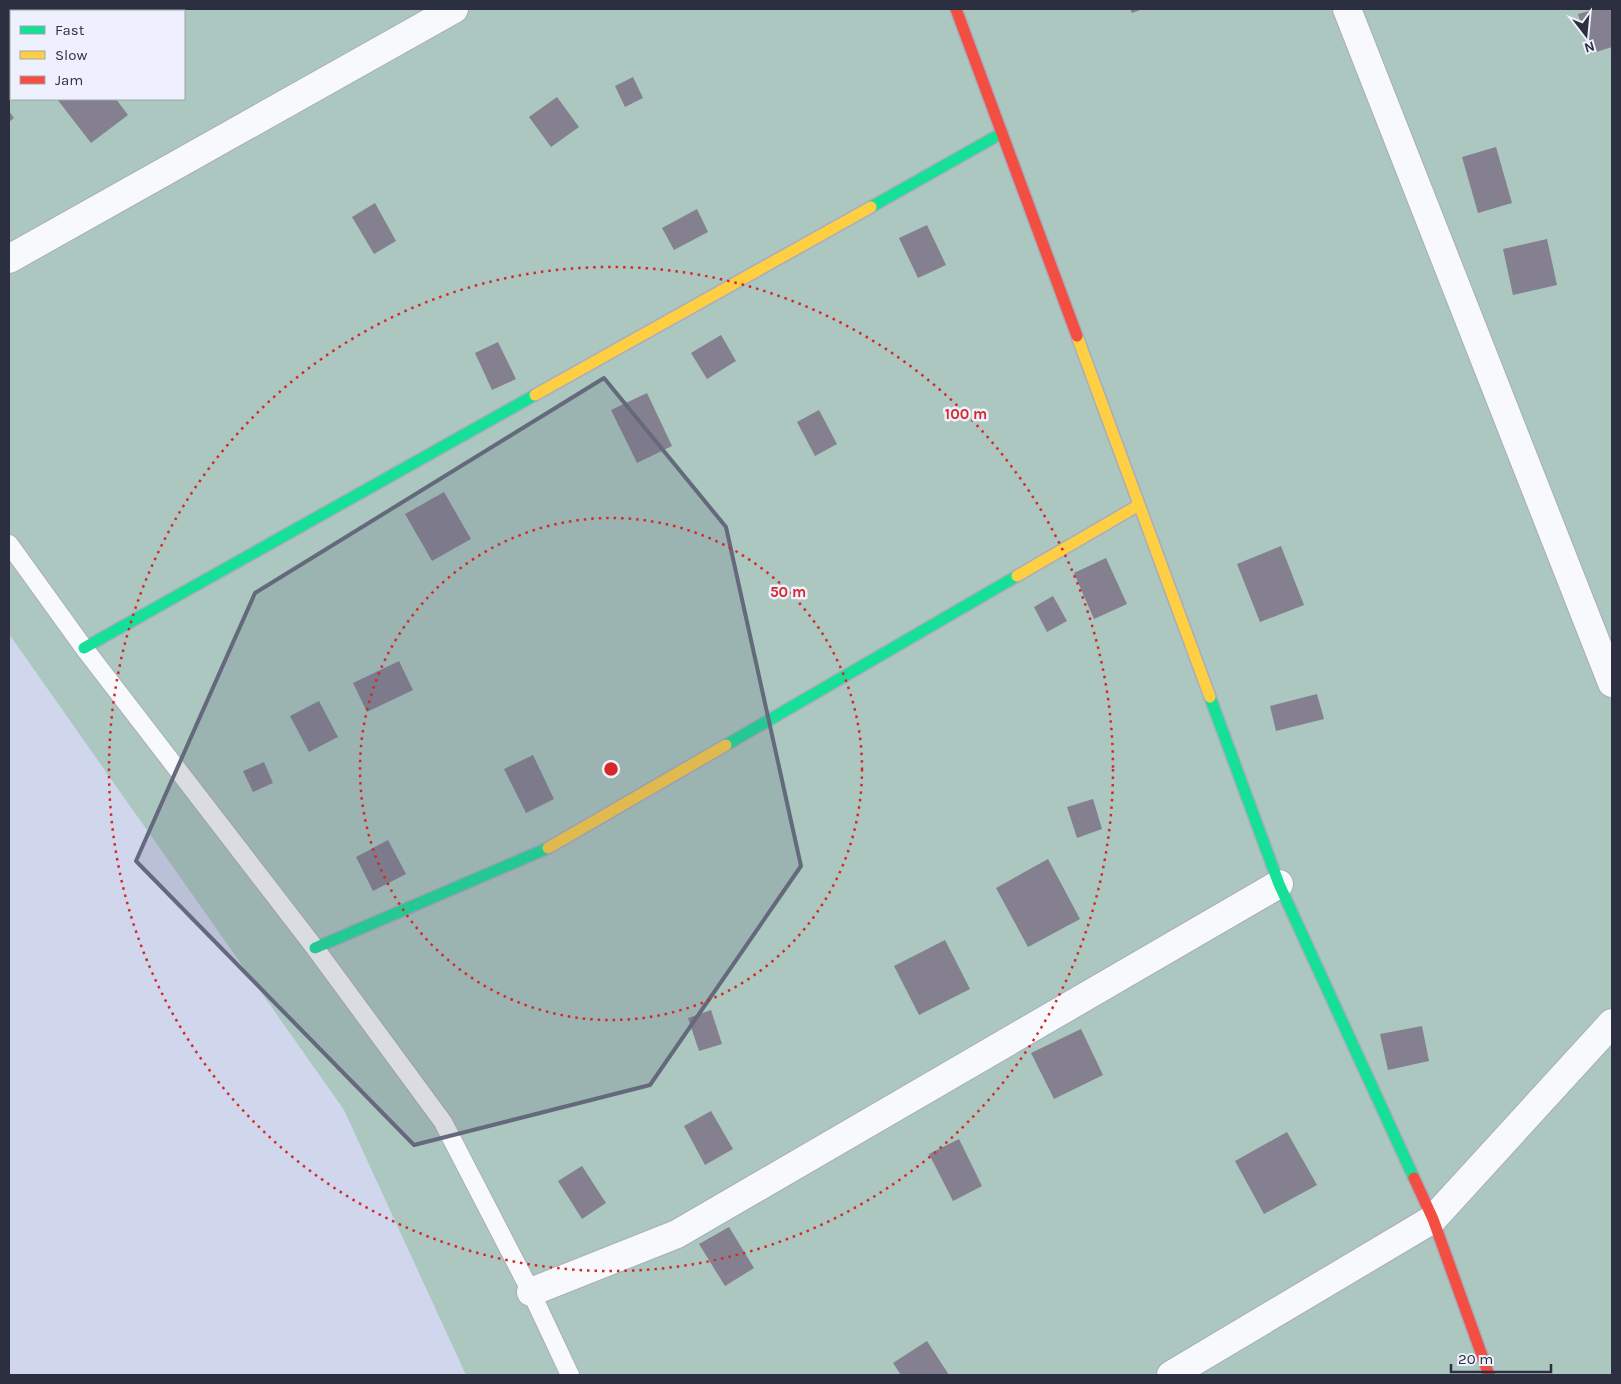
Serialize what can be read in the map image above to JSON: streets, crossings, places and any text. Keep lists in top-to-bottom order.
{
  "legend": ["Fast", "Slow", "Jam"],
  "scale_bar": "20 m",
  "north": "bottom",
  "rings": ["100 m", "50 m"]
}
